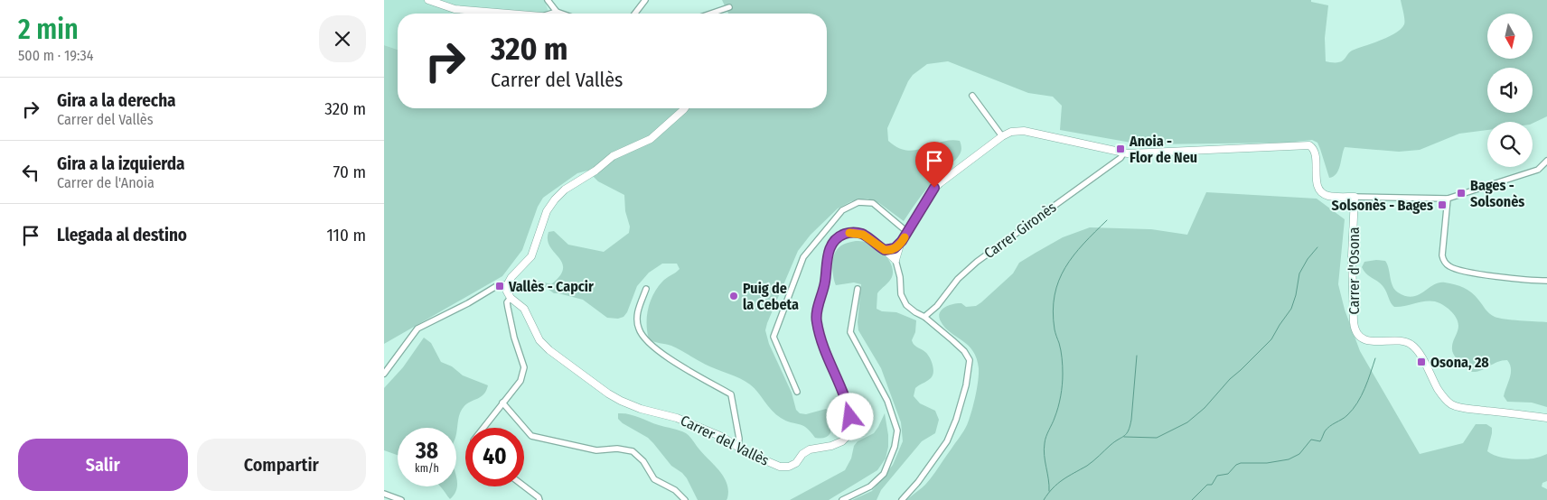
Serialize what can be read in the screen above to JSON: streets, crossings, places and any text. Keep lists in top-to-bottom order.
{
  "streets": {
    "street": ["Carrer Gironès", "Carrer d'Osona", "Carrer del Vallès"]
  },
  "places": {
    "transit": [
      "Anoia - Flor de Neu",
      "Bages - Solsonès",
      "Solsonès - Bages",
      "Vallès - Capcir",
      "Osona, 28"
    ],
    "other": ["Puig de la Cebeta"]
  },
  "north": "bottom",
  "page": {
    "heading": ["2 min", "500 m · 19:34"],
    "turn": ["320 m", "Carrer del Vallès"],
    "list": [
      {
        "name": "Gira a la derecha",
        "note": "Carrer del Vallès",
        "value": "320 m"
      },
      {
        "name": "Gira a la izquierda",
        "note": "Carrer de l'Anoia",
        "value": "70 m"
      },
      {
        "name": "Llegada al destino",
        "value": "110 m"
      }
    ],
    "speed": "38 km/h",
    "limit": "40",
    "buttons": ["Salir", "Compartir"]
  }
}
